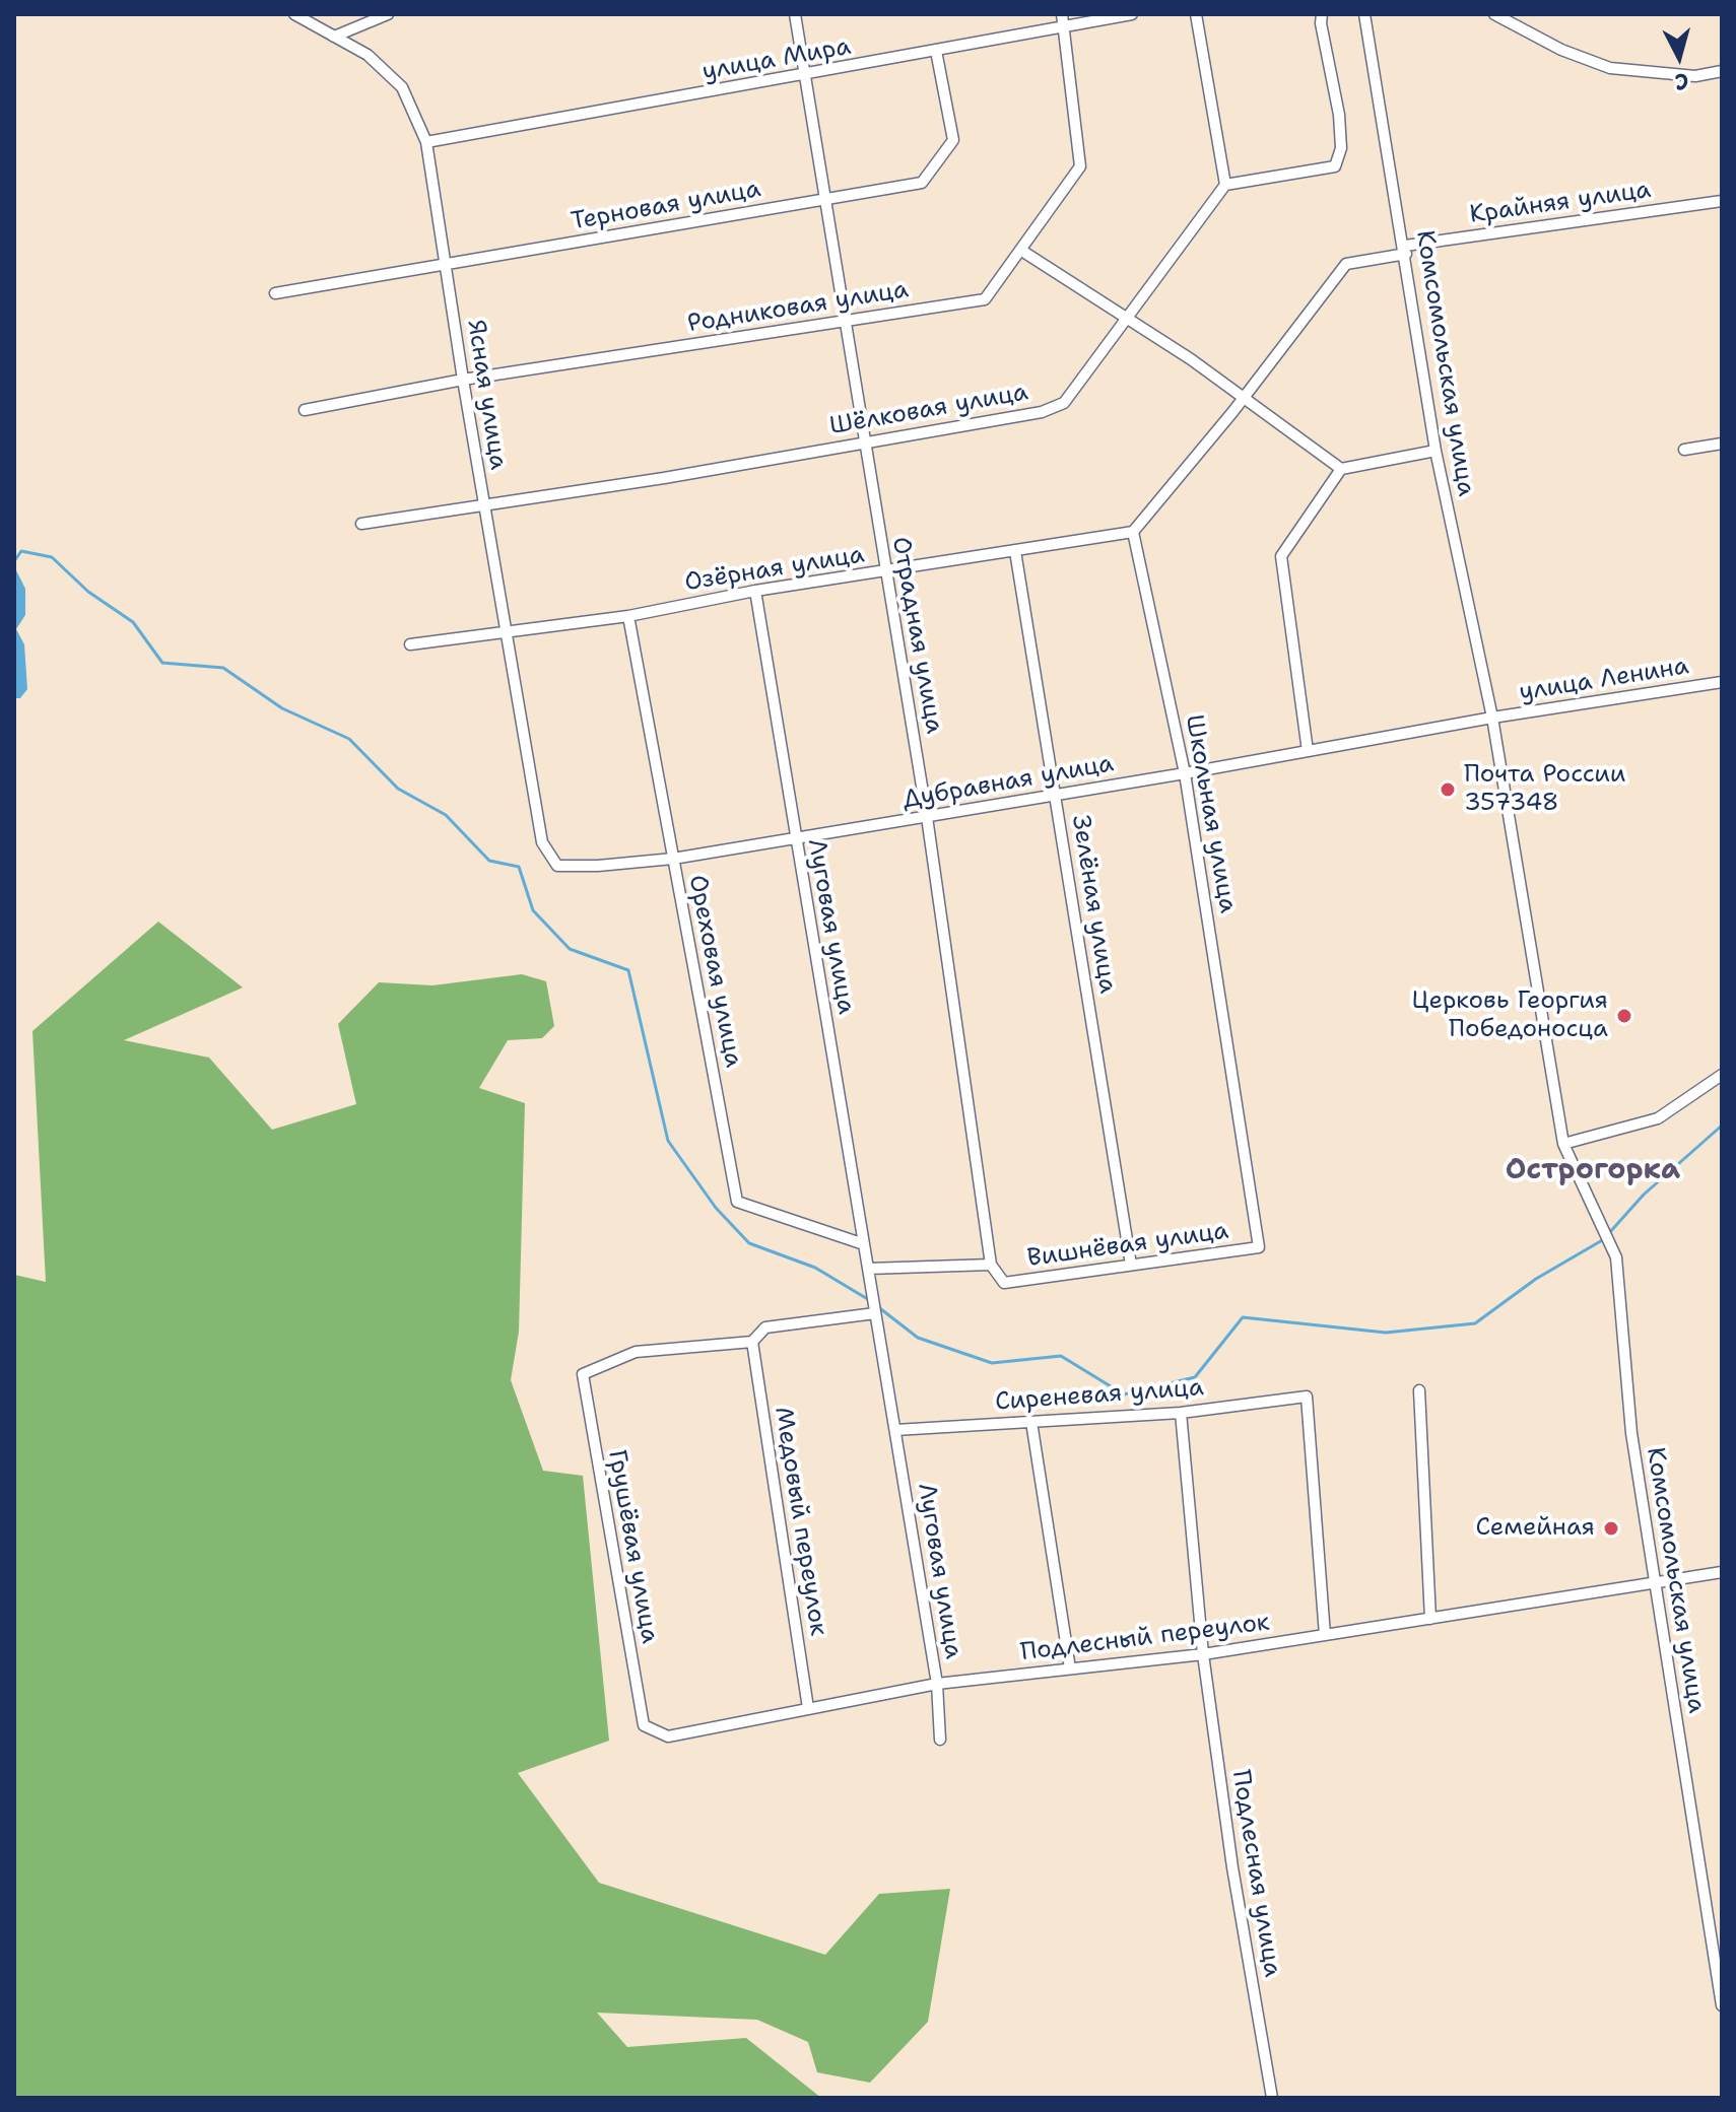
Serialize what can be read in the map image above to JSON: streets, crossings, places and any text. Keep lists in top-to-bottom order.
{
  "streets": {
    "street": [
      "улица Мира",
      "Крайняя улица",
      "Терновая улица",
      "Родниковая улица",
      "Комсомольская улица",
      "Ясная улица",
      "Шёлковая улица",
      "Озёрная улица",
      "Отрадная улица",
      "улица Ленина",
      "Дубравная улица",
      "Школьная улица",
      "Зелёная улица",
      "Луговая улица",
      "Ореховая улица",
      "Вишнёвая улица",
      "Сиреневая улица",
      "Медовый переулок",
      "Грушёвая улица",
      "Подлесный переулок",
      "Подлесная улица"
    ]
  },
  "crossings": [
    ["улица Мира", "Терновая улица"],
    ["улица Мира", "Родниковая улица"],
    ["улица Мира", "Ясная улица"],
    ["улица Мира", "Отрадная улица"],
    ["Крайняя улица", "Комсомольская улица"],
    ["Терновая улица", "Ясная улица"],
    ["Терновая улица", "Отрадная улица"],
    ["Родниковая улица", "Ясная улица"],
    ["Родниковая улица", "Отрадная улица"],
    ["Комсомольская улица", "улица Ленина"],
    ["Комсомольская улица", "Дубравная улица"],
    ["Комсомольская улица", "Подлесный переулок"],
    ["Ясная улица", "Шёлковая улица"],
    ["Ясная улица", "Озёрная улица"],
    ["Ясная улица", "Дубравная улица"],
    ["Шёлковая улица", "Отрадная улица"],
    ["Озёрная улица", "Отрадная улица"],
    ["Озёрная улица", "Школьная улица"],
    ["Озёрная улица", "Зелёная улица"],
    ["Озёрная улица", "Луговая улица"],
    ["Озёрная улица", "Ореховая улица"],
    ["Отрадная улица", "Дубравная улица"],
    ["Отрадная улица", "Вишнёвая улица"],
    ["улица Ленина", "Дубравная улица"],
    ["Дубравная улица", "Школьная улица"],
    ["Дубравная улица", "Зелёная улица"],
    ["Дубравная улица", "Луговая улица"],
    ["Дубравная улица", "Ореховая улица"],
    ["Школьная улица", "Вишнёвая улица"],
    ["Зелёная улица", "Вишнёвая улица"],
    ["Луговая улица", "Ореховая улица"],
    ["Луговая улица", "Вишнёвая улица"],
    ["Луговая улица", "Сиреневая улица"],
    ["Луговая улица", "Подлесный переулок"],
    ["Сиреневая улица", "Подлесный переулок"],
    ["Сиреневая улица", "Подлесная улица"],
    ["Медовый переулок", "Грушёвая улица"],
    ["Медовый переулок", "Подлесный переулок"],
    ["Грушёвая улица", "Подлесный переулок"],
    ["Подлесный переулок", "Подлесная улица"]
  ],
  "districts": ["Острогорка"],
  "places": ["Почта России 357348", "Церковь Георгия Победоносца", "Семейная"],
  "north": "bottom"
}
